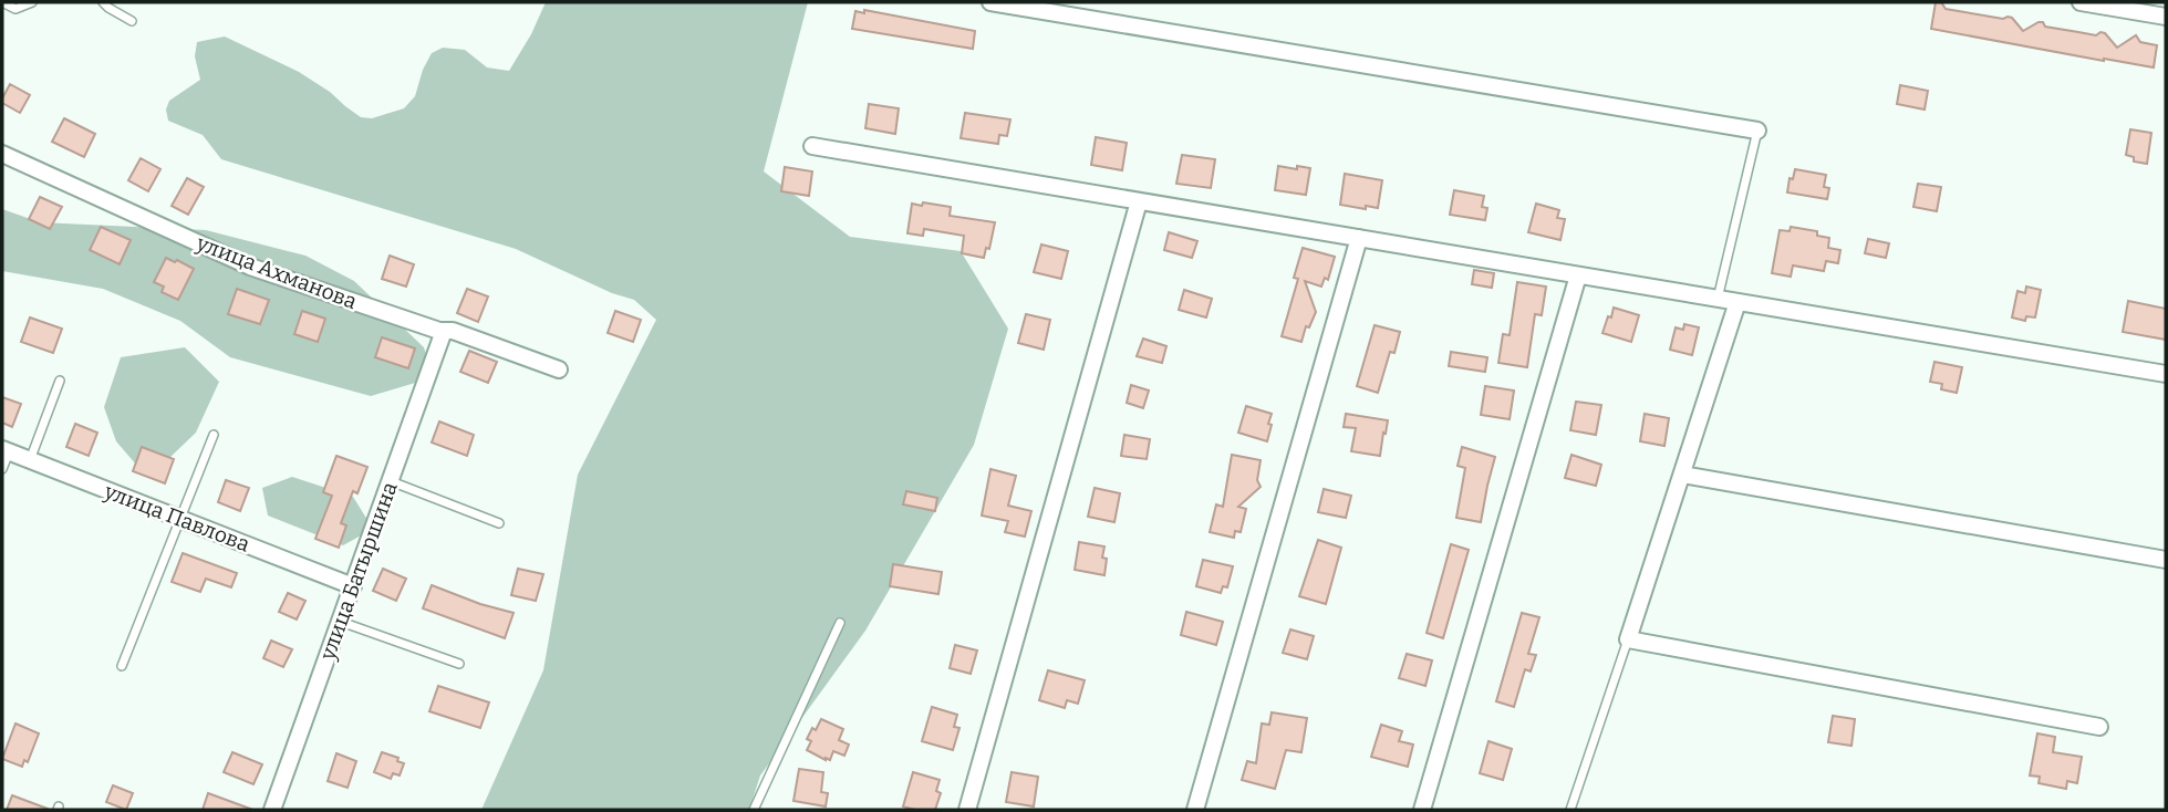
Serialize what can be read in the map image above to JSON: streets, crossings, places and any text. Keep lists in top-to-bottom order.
{
  "streets": {
    "street": ["улица Ахманова", "улица Павлова", "улица Батыршина"]
  },
  "crossings": [
    ["улица Ахманова", "улица Батыршина"],
    ["улица Павлова", "улица Батыршина"]
  ]
}
